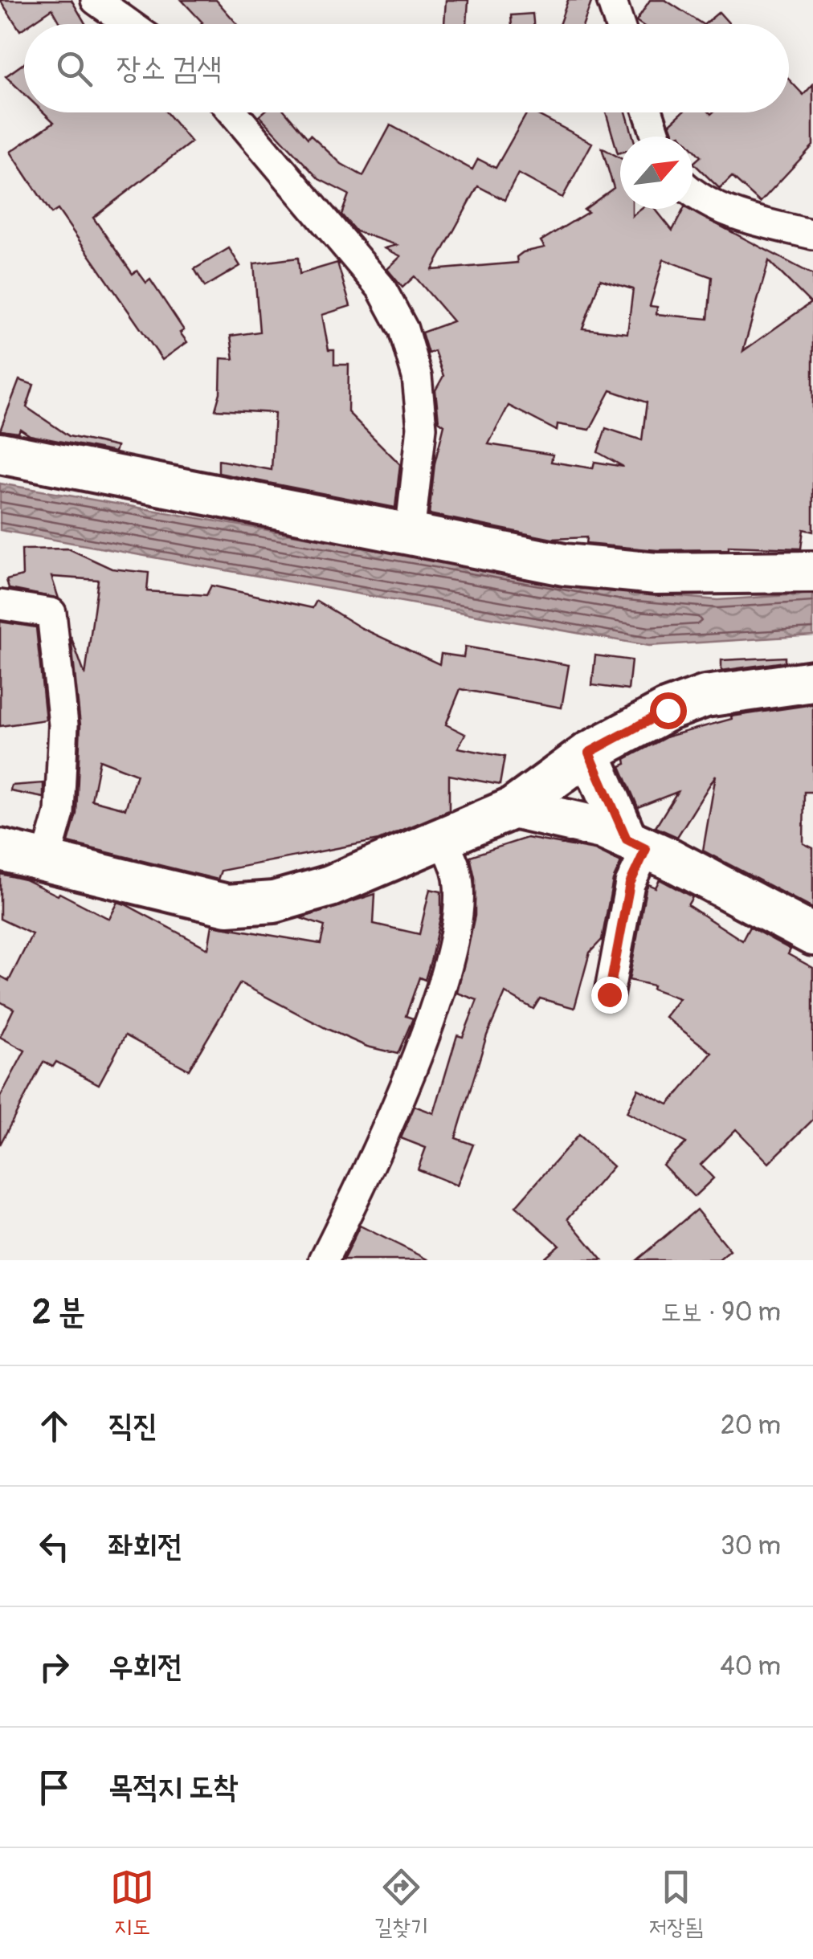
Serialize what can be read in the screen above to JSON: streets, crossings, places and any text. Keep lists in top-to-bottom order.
{
  "north": "top right",
  "page": {
    "search": "장소 검색",
    "heading": ["2 분", "도보 · 90 m"],
    "list": [
      ["직진", "20 m"],
      ["좌회전", "30 m"],
      ["우회전", "40 m"],
      "목적지 도착"
    ],
    "nav": ["지도", "길찾기", "저장됨"]
  }
}
